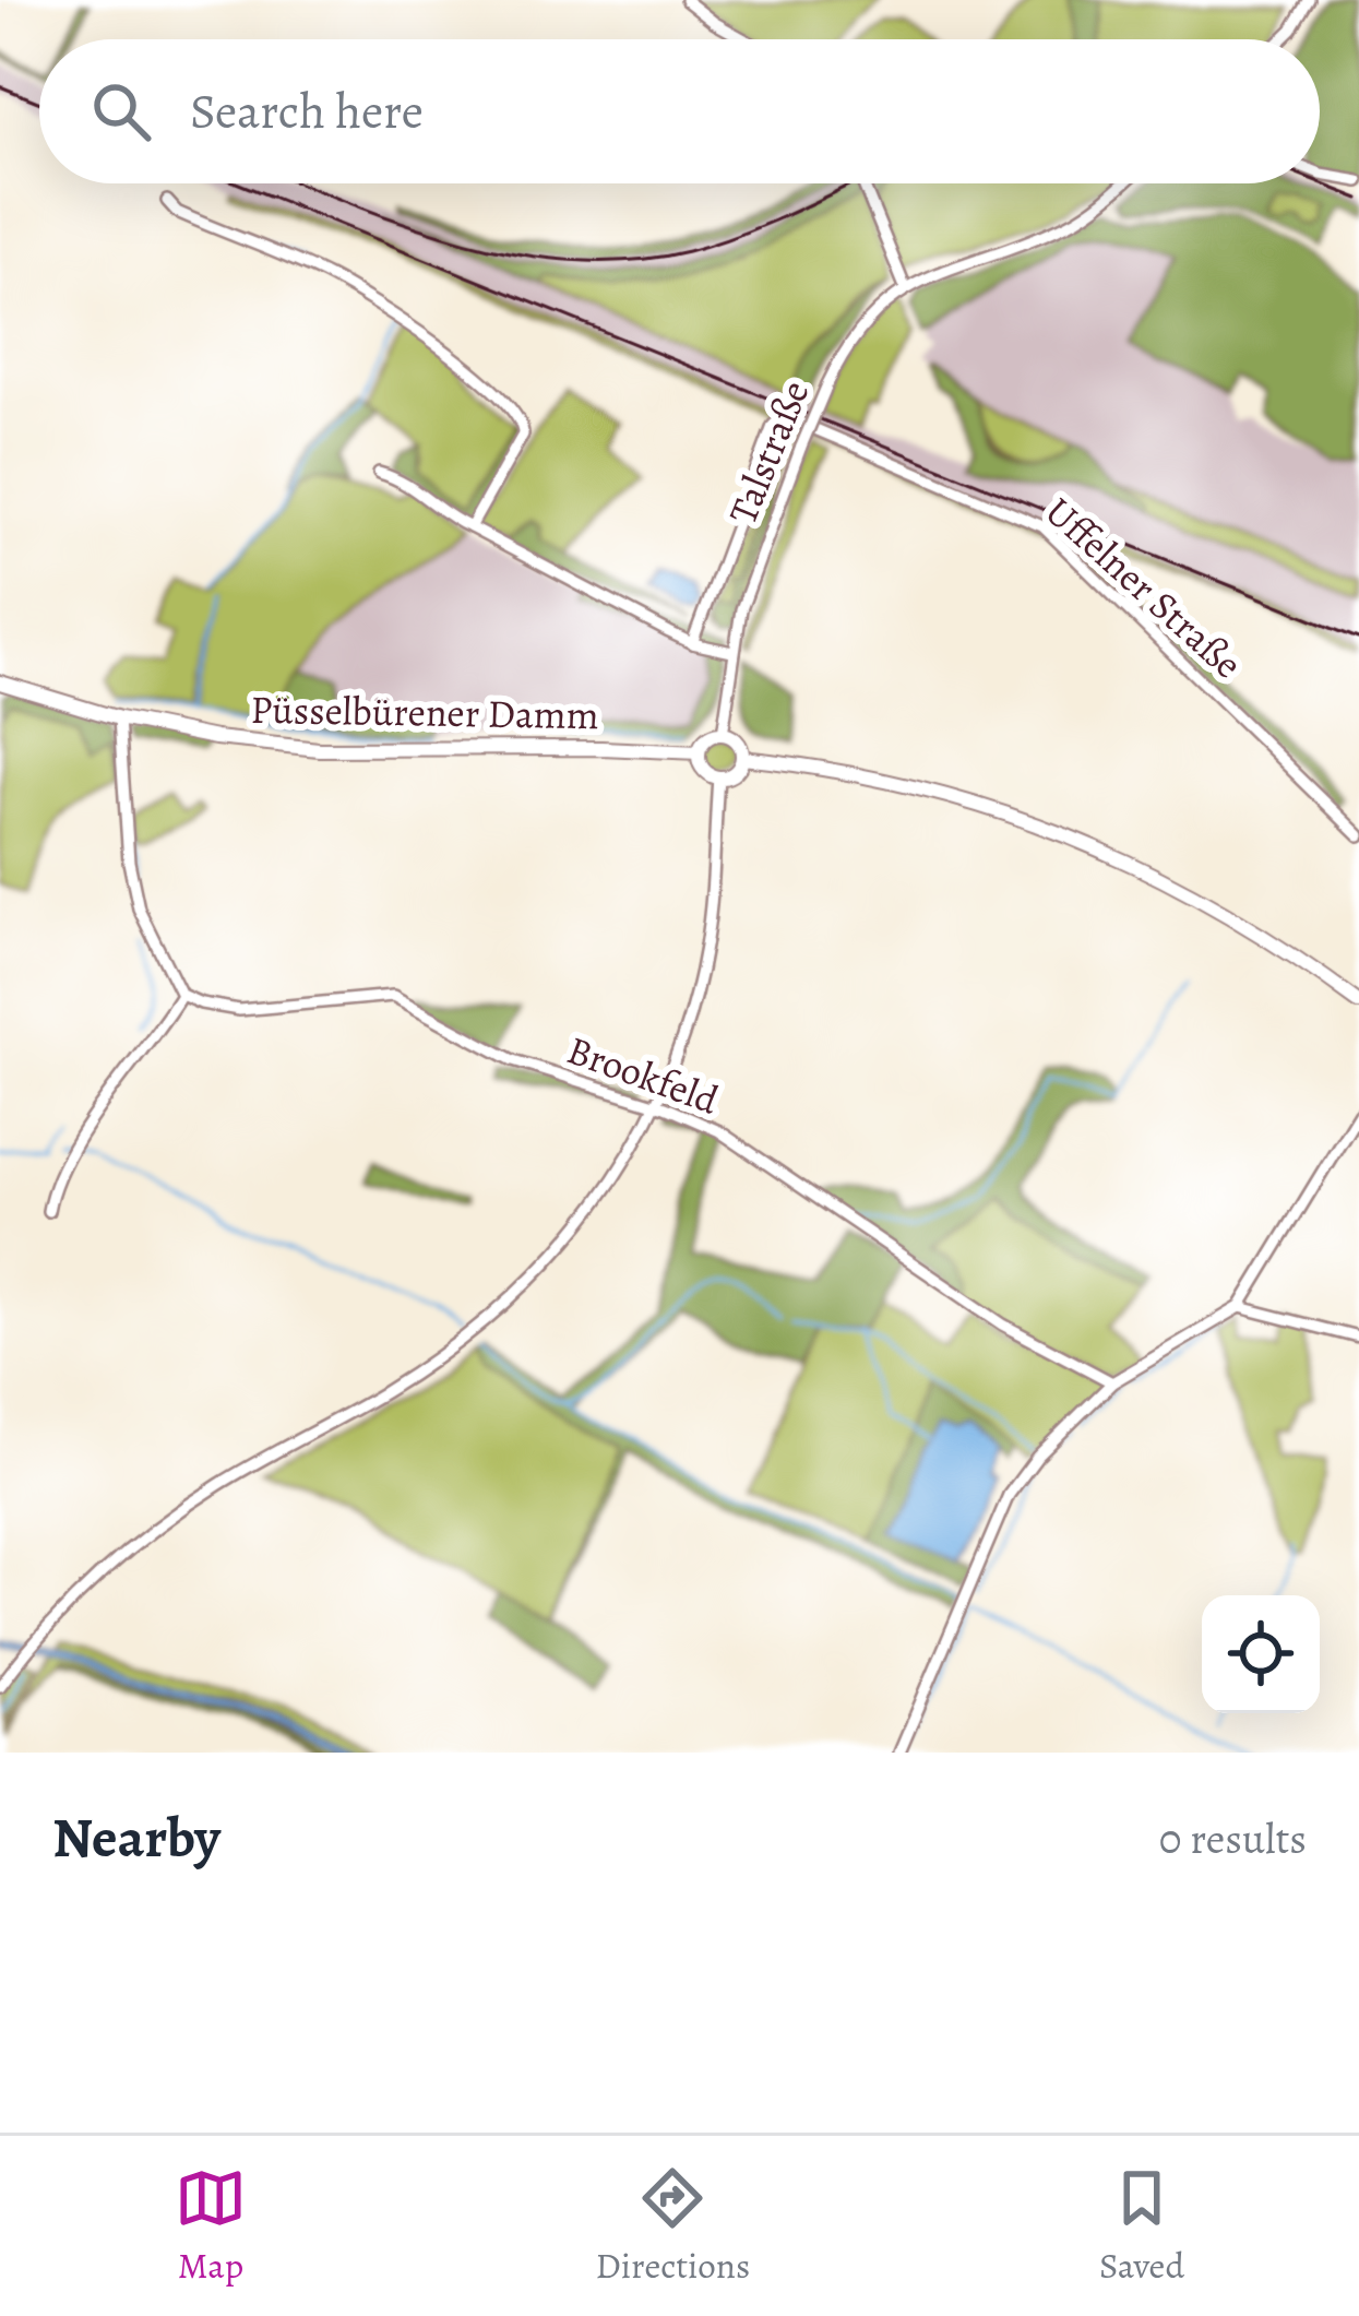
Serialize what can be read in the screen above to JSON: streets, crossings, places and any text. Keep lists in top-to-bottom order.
{
  "streets": {
    "main road": ["Püsselbürener Damm"],
    "street": ["Talstraße", "Uffelner Straße", "Brookfeld"]
  },
  "crossings": [
    ["Talstraße", "Püsselbürener Damm"]
  ],
  "page": {
    "search": "Search here",
    "heading": ["Nearby", "0 results"],
    "nav": ["Map", "Directions", "Saved"]
  }
}
